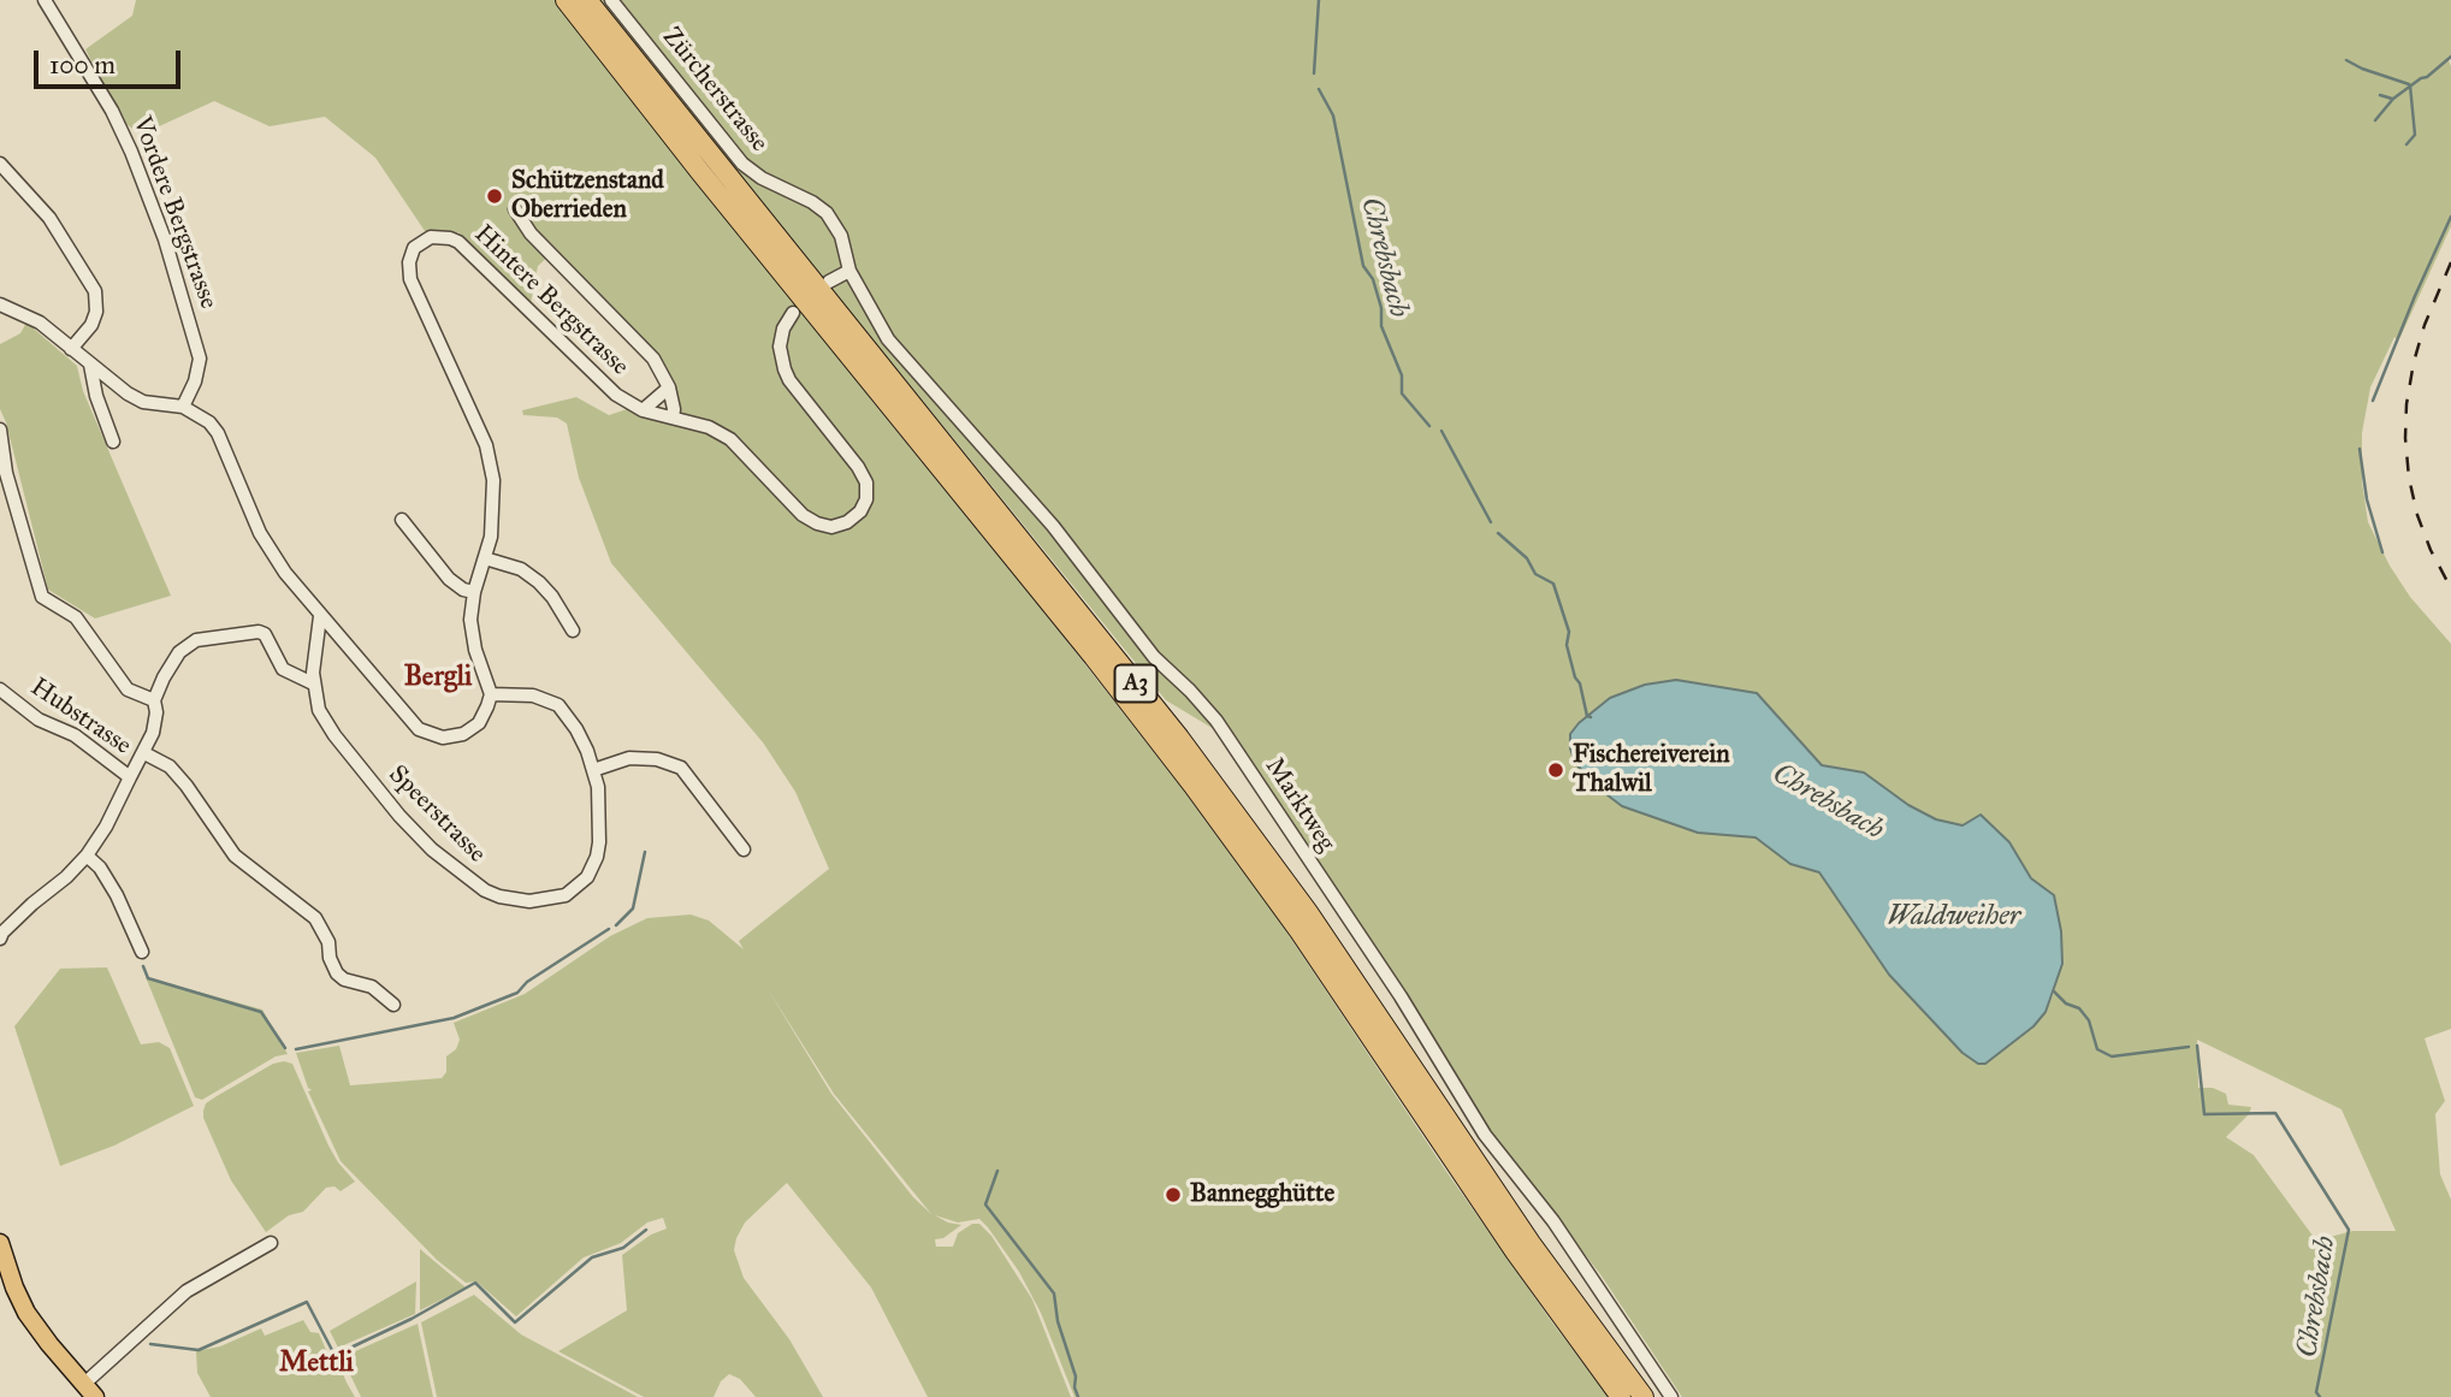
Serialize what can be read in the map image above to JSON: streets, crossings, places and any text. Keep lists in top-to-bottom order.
{
  "streets": {
    "highway": ["A3"],
    "street": [
      "Zürcherstrasse",
      "Vordere Bergstrasse",
      "Hintere Bergstrasse",
      "Hubstrasse",
      "Marktweg",
      "Speerstrasse"
    ]
  },
  "crossings": [
    ["Zürcherstrasse", "Marktweg"],
    ["Hintere Bergstrasse", "Speerstrasse"]
  ],
  "districts": ["Bergli", "Mettli"],
  "water": ["Chrebsbach", "Waldweiher"],
  "places": ["Schützenstand Oberrieden", "Fischereiverein Thalwil", "Bannegghütte"],
  "scale_bar": "100 m"
}
